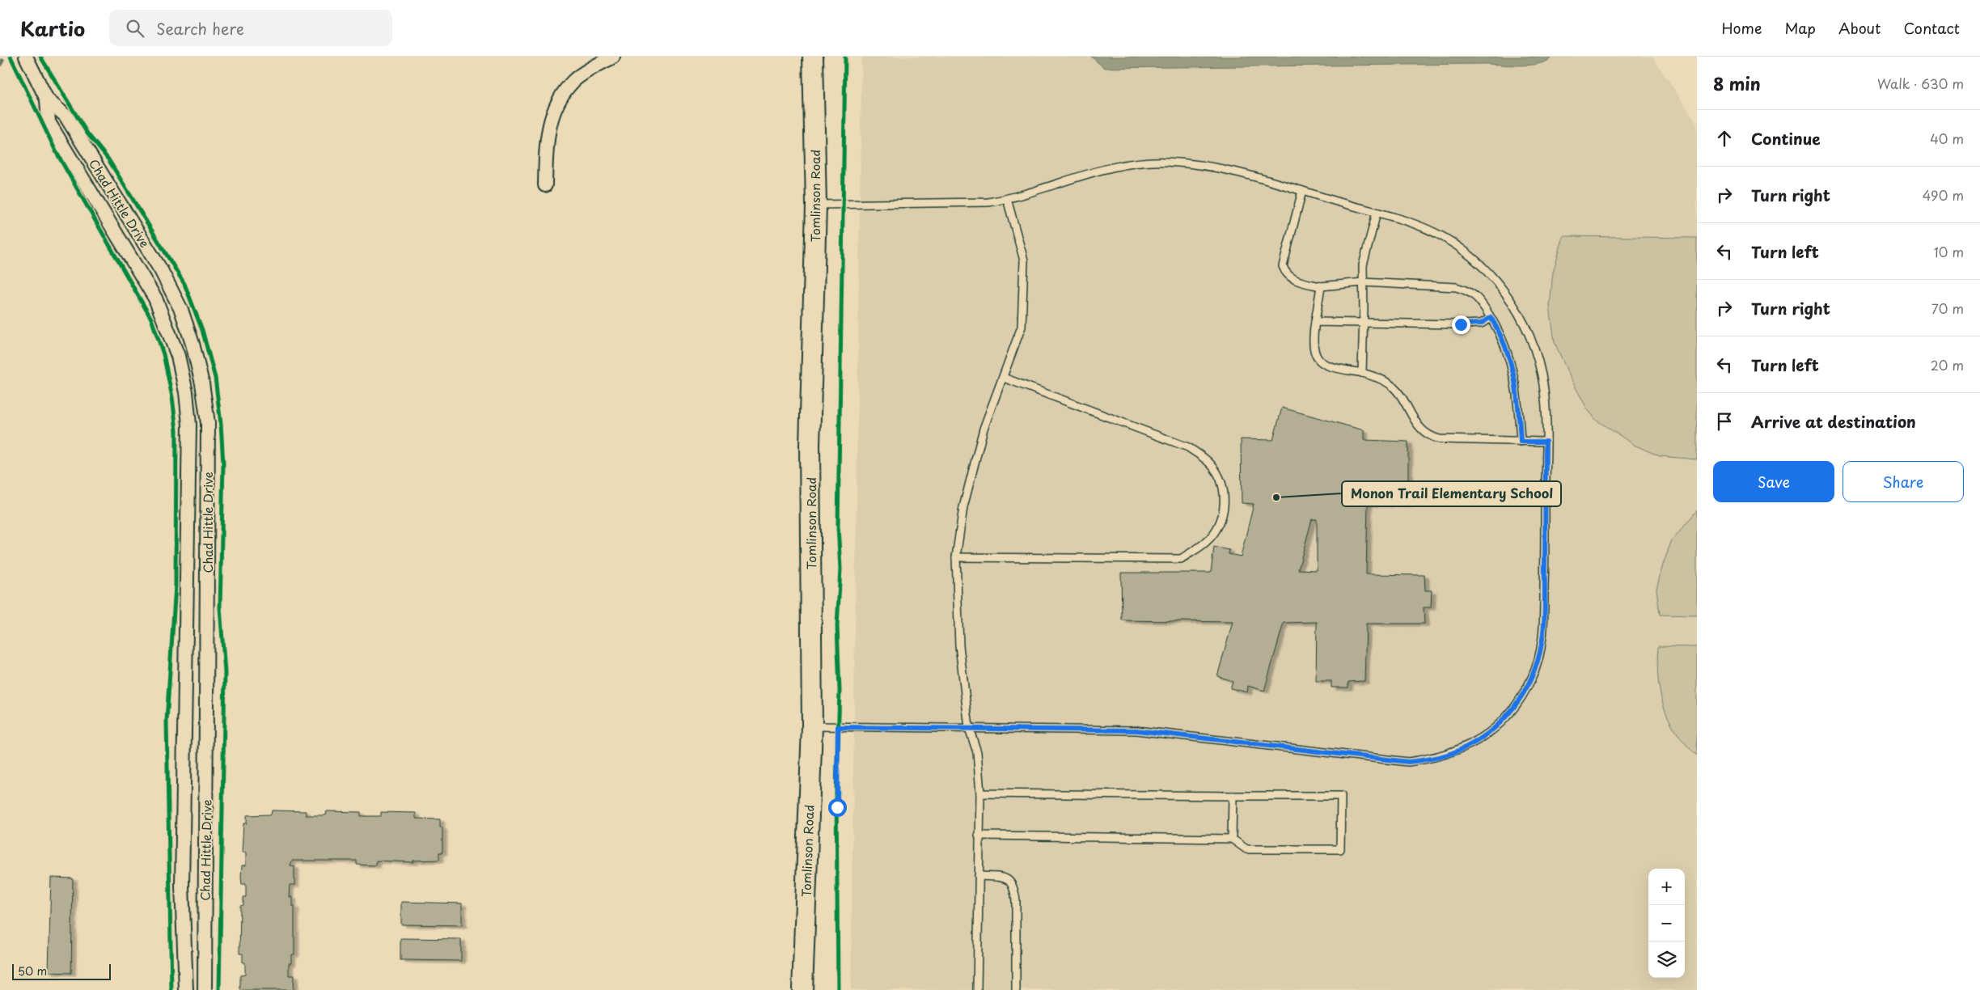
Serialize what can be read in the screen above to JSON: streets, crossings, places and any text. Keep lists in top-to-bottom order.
{
  "streets": {
    "street": ["Tomlinson Road", "Chad Hittle Drive"]
  },
  "places": ["Monon Trail Elementary School"],
  "scale_bar": "50 m",
  "page": {
    "header": "Kartio",
    "search": "Search here",
    "nav": [
      "Home",
      "Map",
      "About",
      "Contact"
    ],
    "heading": ["8 min", "Walk · 630 m"],
    "list": [
      ["Continue", "40 m"],
      ["Turn right", "490 m"],
      ["Turn left", "10 m"],
      ["Turn right", "70 m"],
      ["Turn left", "20 m"],
      "Arrive at destination"
    ],
    "buttons": ["Save", "Share"],
    "map_buttons": ["+", "−"],
    "scale": "50 m"
  }
}
